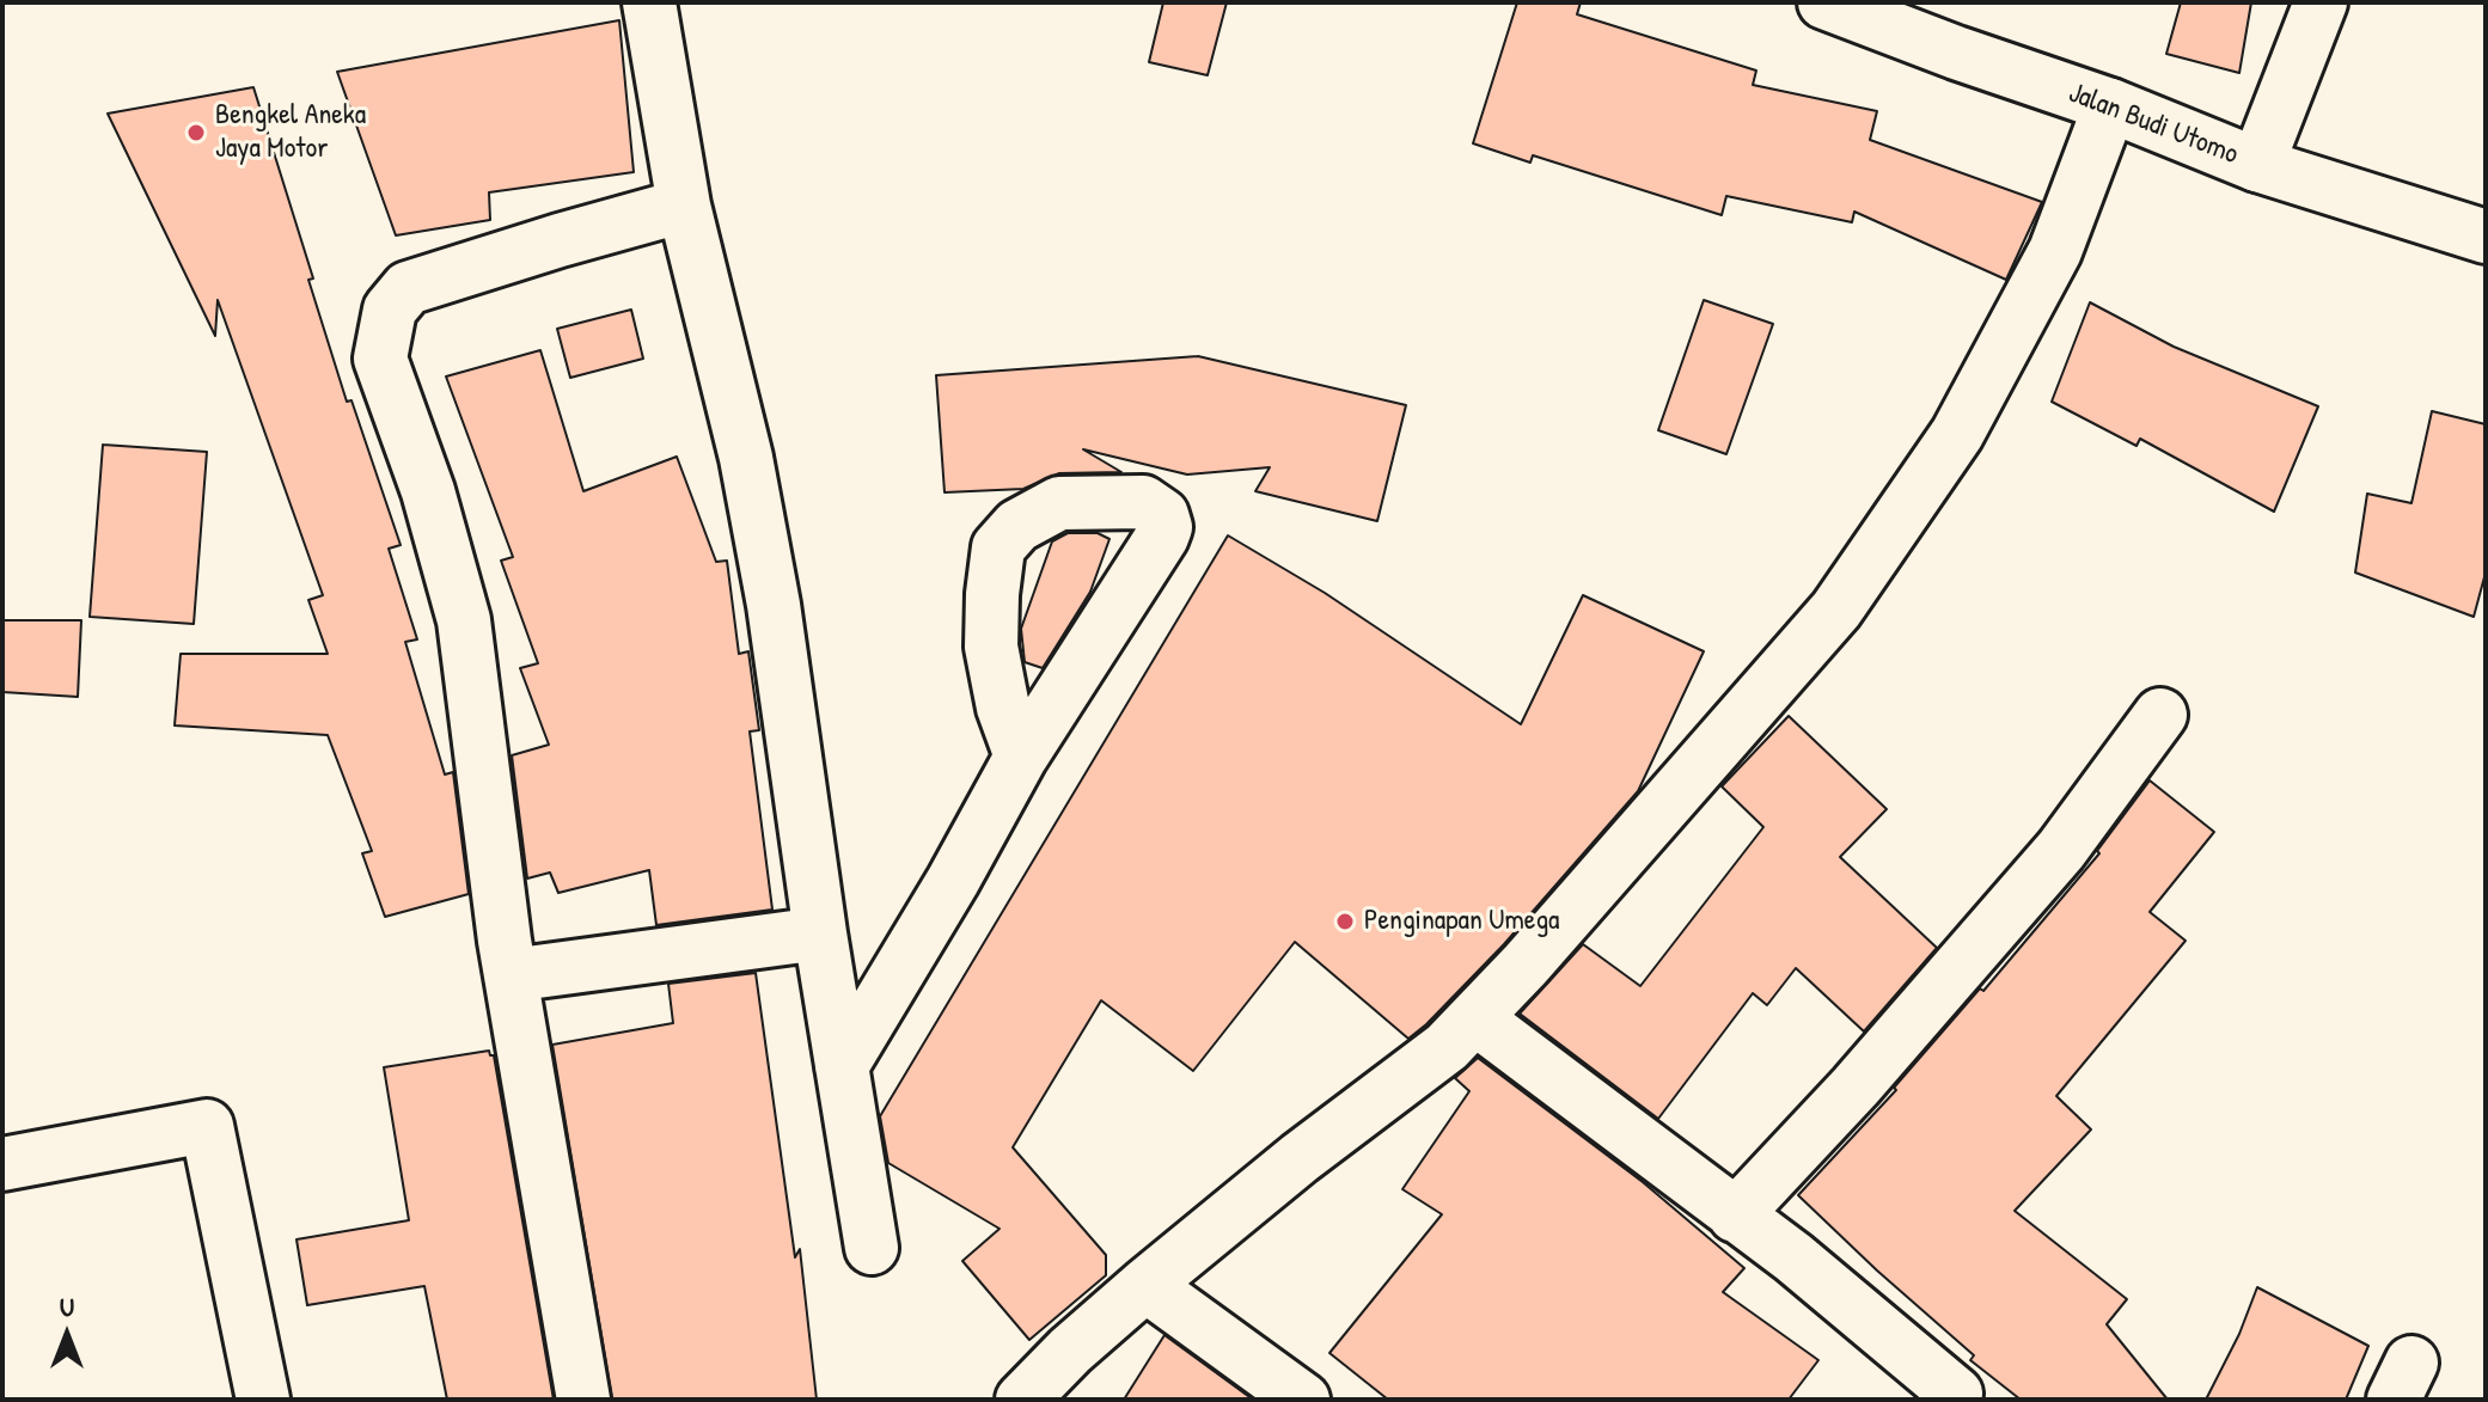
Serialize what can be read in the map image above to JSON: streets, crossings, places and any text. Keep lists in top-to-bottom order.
{
  "streets": {
    "street": ["Jalan Budi Utomo"]
  },
  "places": ["Bengkel Aneka Jaya Motor", "Penginapan Umega"],
  "north": "top"
}
